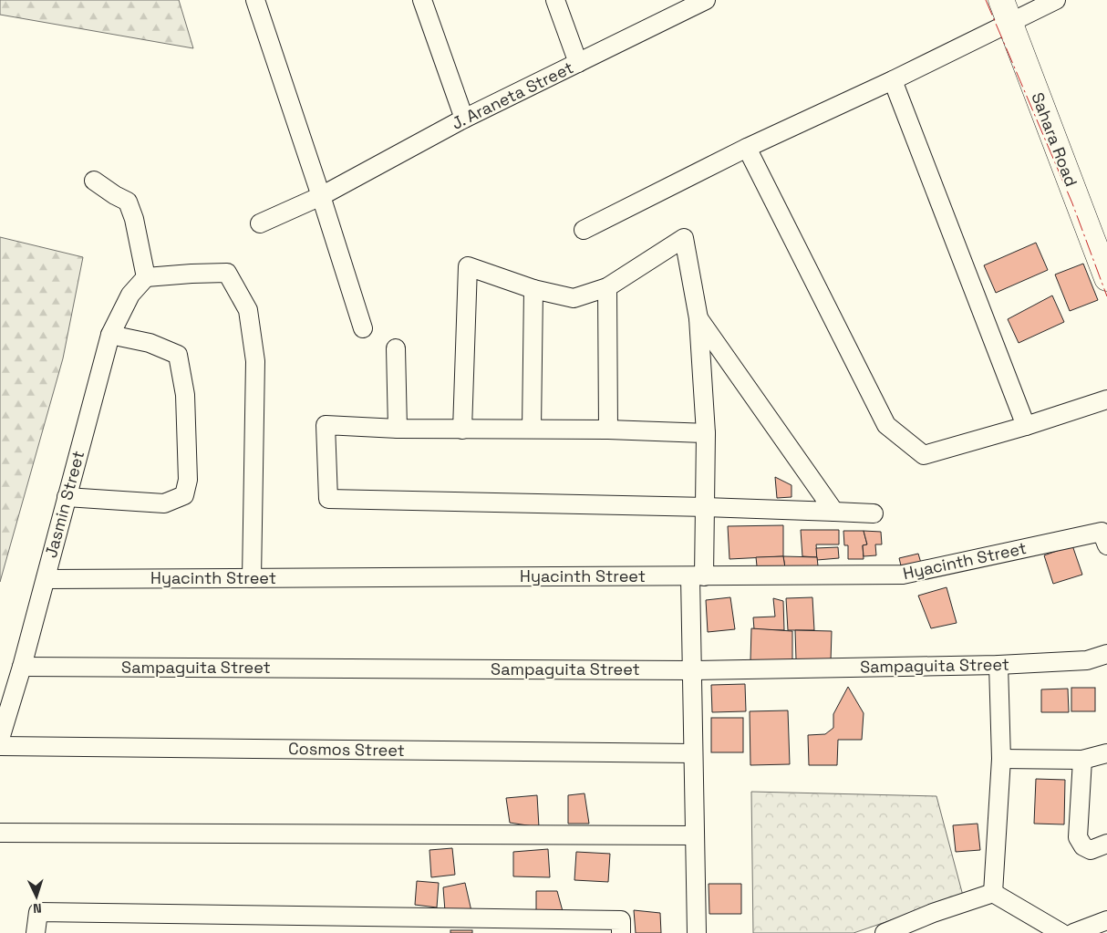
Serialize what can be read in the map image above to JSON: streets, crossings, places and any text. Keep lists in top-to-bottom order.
{
  "streets": {
    "main road": ["Sahara Road"],
    "street": [
      "J. Araneta Street",
      "Jasmin Street",
      "Hyacinth Street",
      "Sampaguita Street",
      "Cosmos Street"
    ]
  },
  "crossings": [
    ["Jasmin Street", "Hyacinth Street"],
    ["Jasmin Street", "Sampaguita Street"]
  ],
  "north": "bottom"
}
